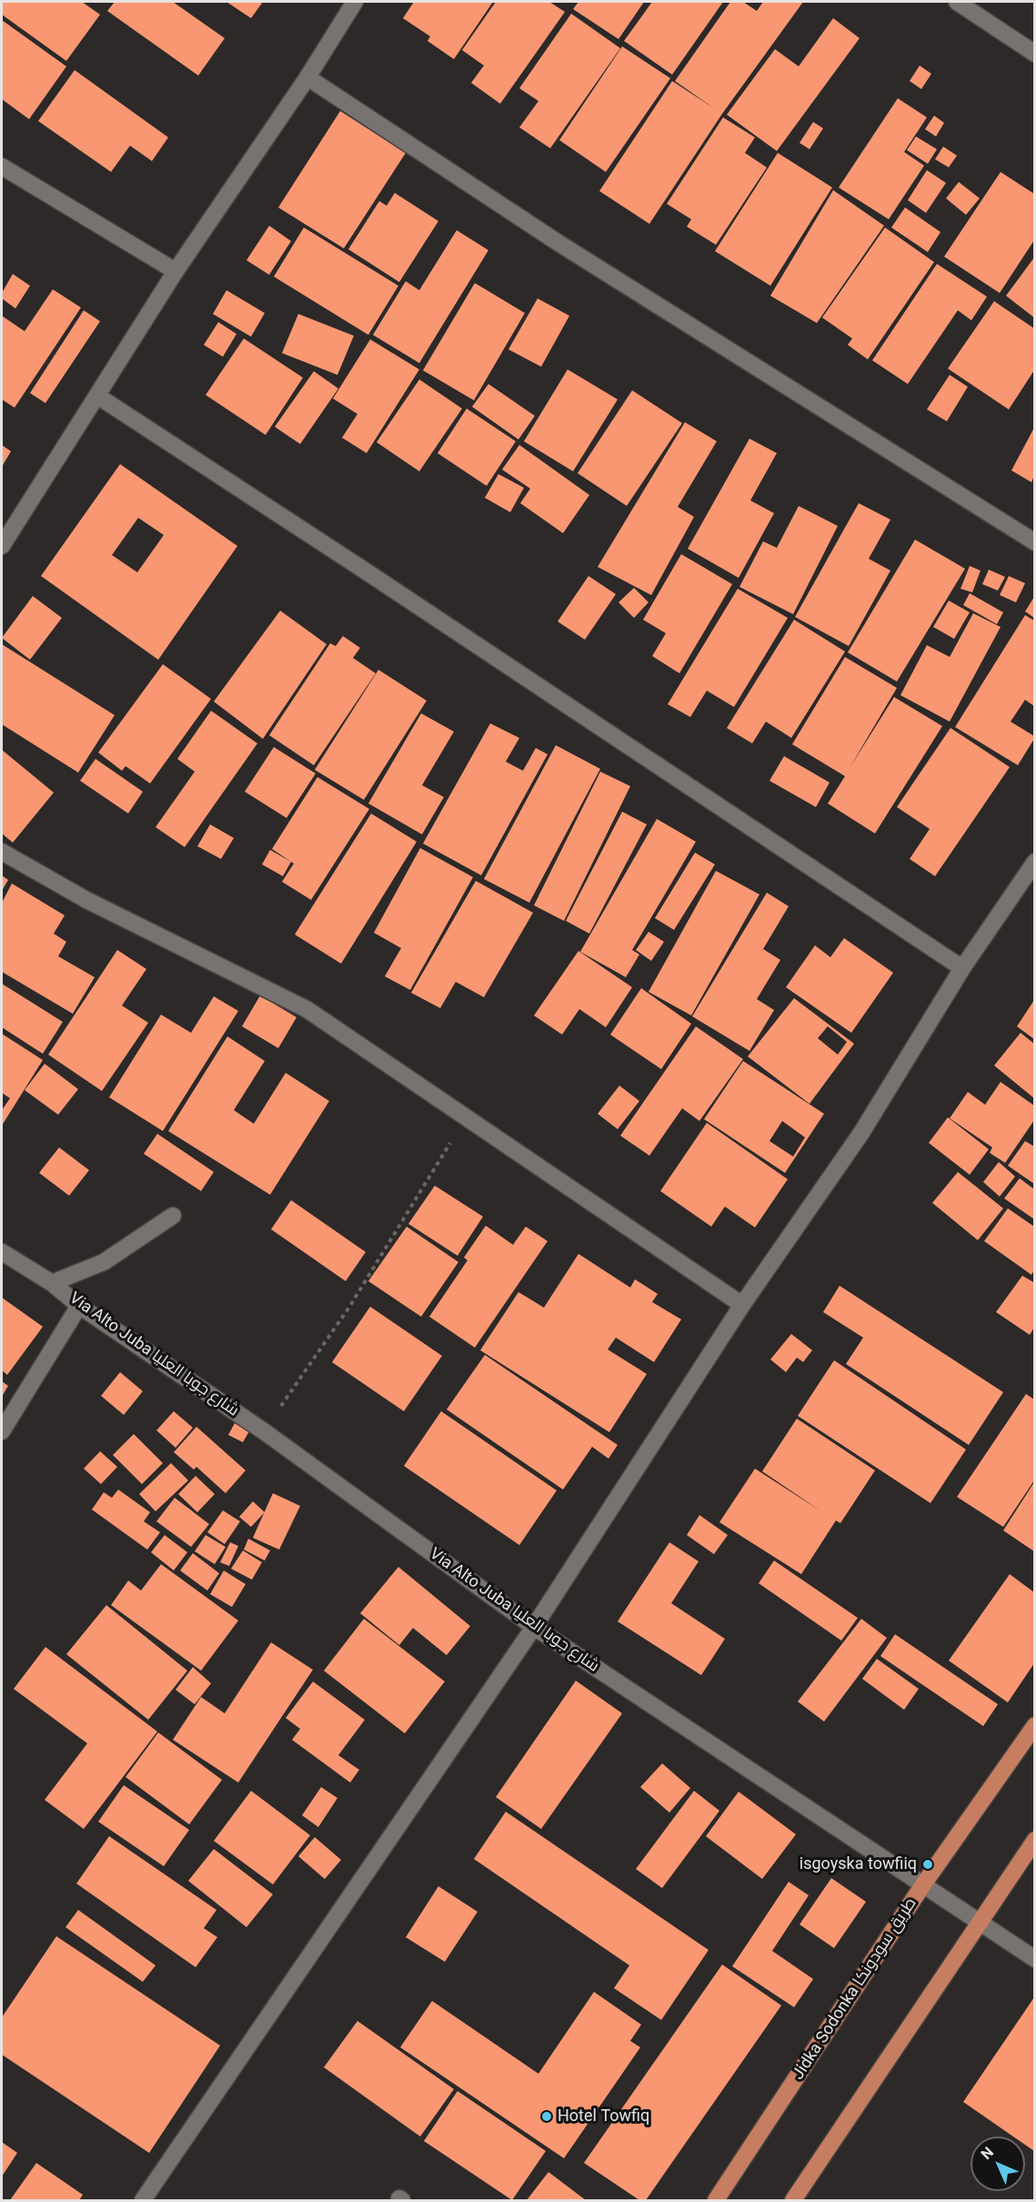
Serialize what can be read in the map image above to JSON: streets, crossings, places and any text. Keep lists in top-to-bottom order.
{
  "streets": {
    "main road": ["Jidka Sodonka طريق سودونكا"],
    "street": ["Via Alto Juba شارع جوبا العليا"]
  },
  "crossings": [
    ["Via Alto Juba شارع جوبا العليا", "Jidka Sodonka طريق سودونكا"]
  ],
  "places": ["isgoyska towfiiq", "Hotel Towfiq"],
  "north": "top left"
}
